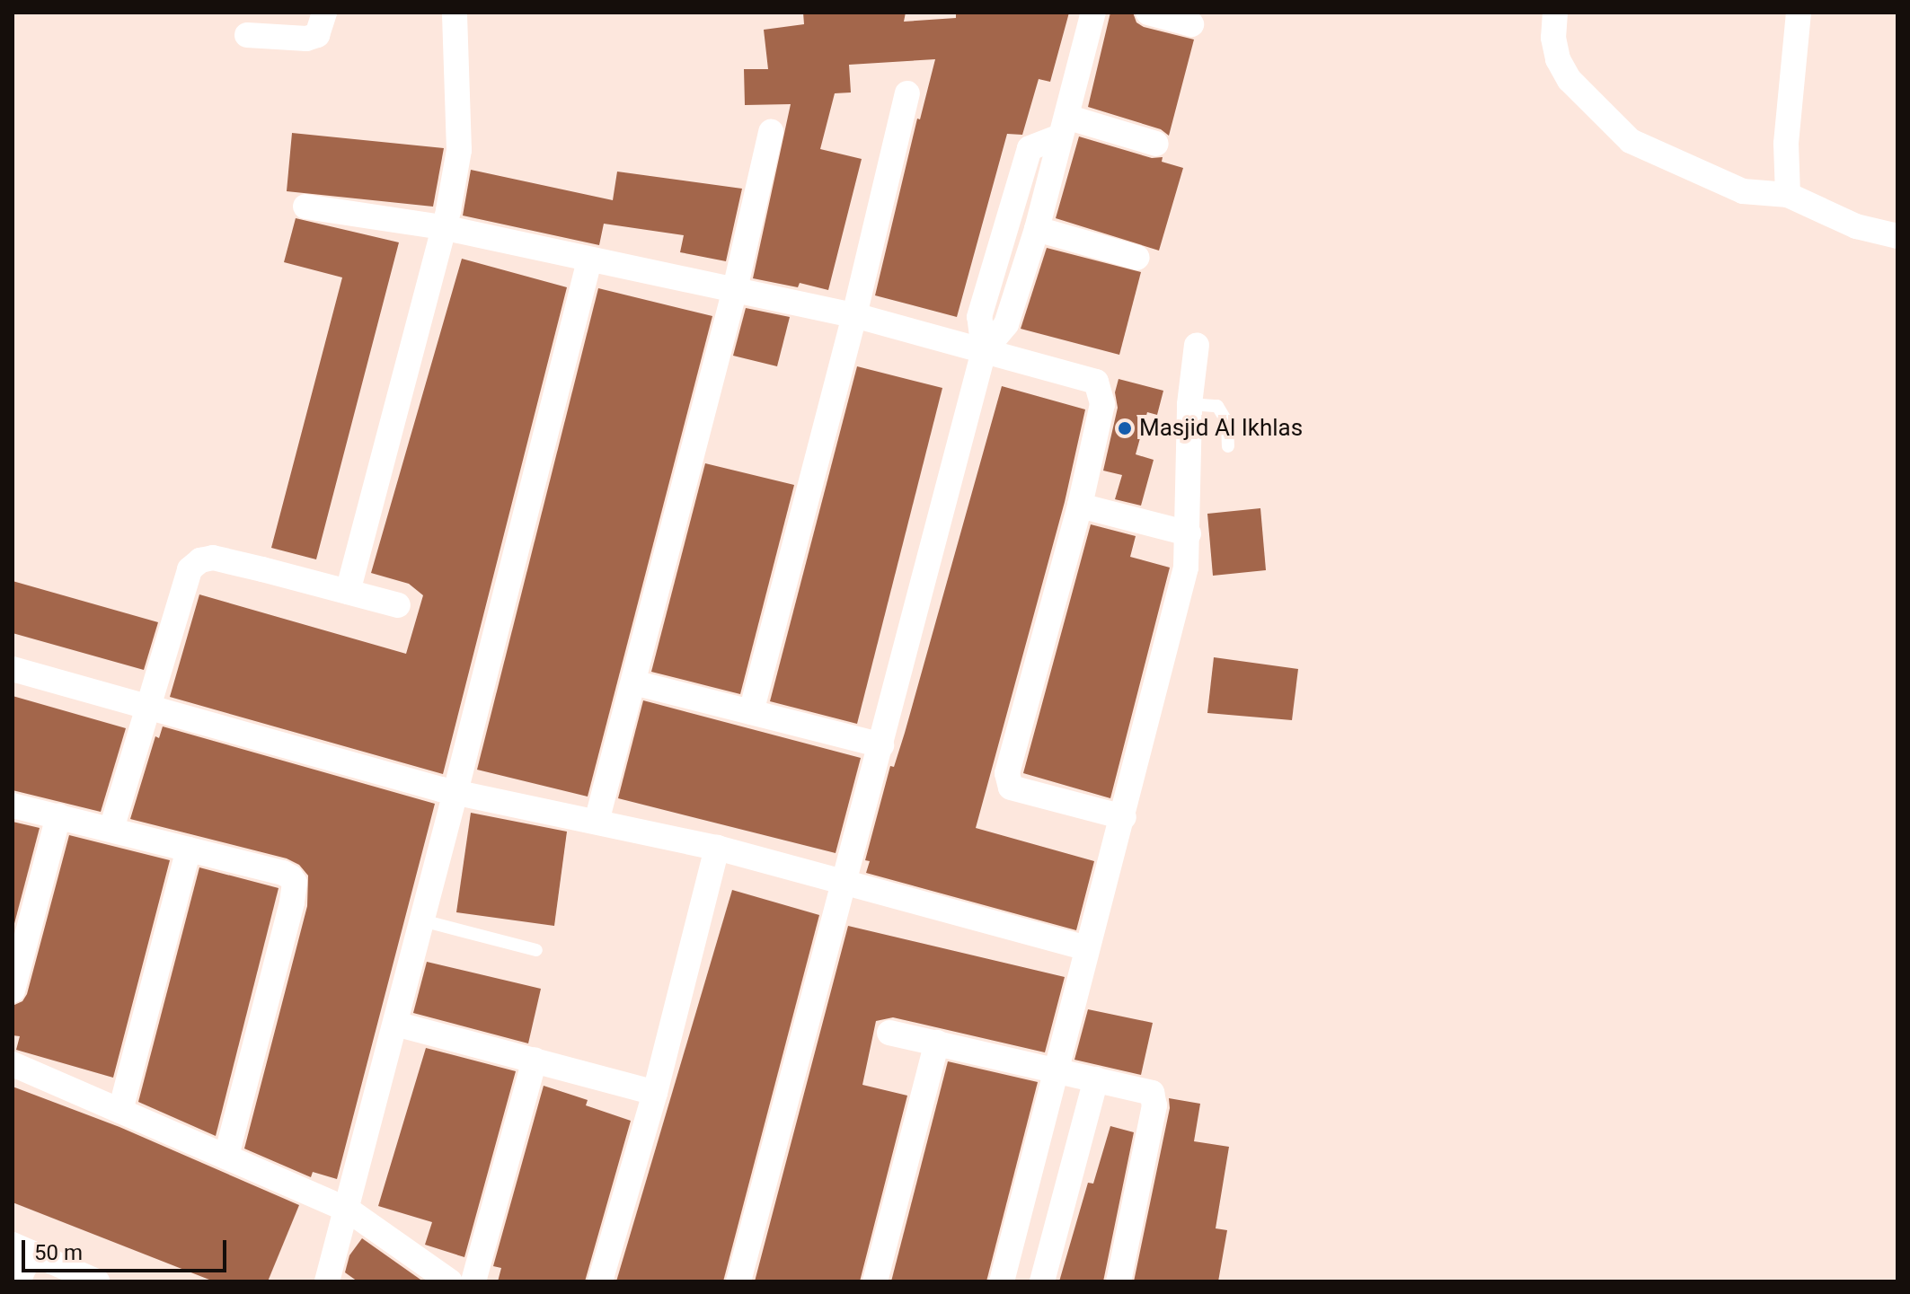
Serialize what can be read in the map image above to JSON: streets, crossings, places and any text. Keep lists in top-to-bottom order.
{
  "places": ["Masjid Al Ikhlas"],
  "scale_bar": "50 m"
}
